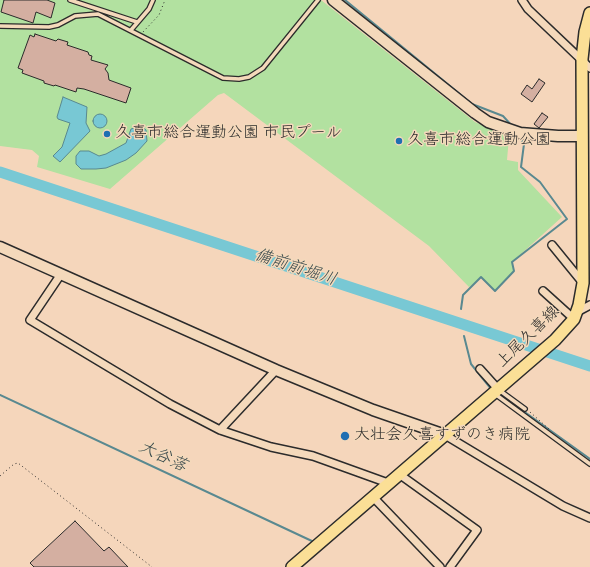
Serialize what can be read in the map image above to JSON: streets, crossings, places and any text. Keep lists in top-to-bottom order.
{
  "streets": {
    "main road": ["上尾久喜線"]
  },
  "water": ["備前前堀川", "大谷落"],
  "places": ["久喜市総合運動公園 市民プール", "久喜市総合運動公園", "大壮会久喜すずのき病院"]
}
